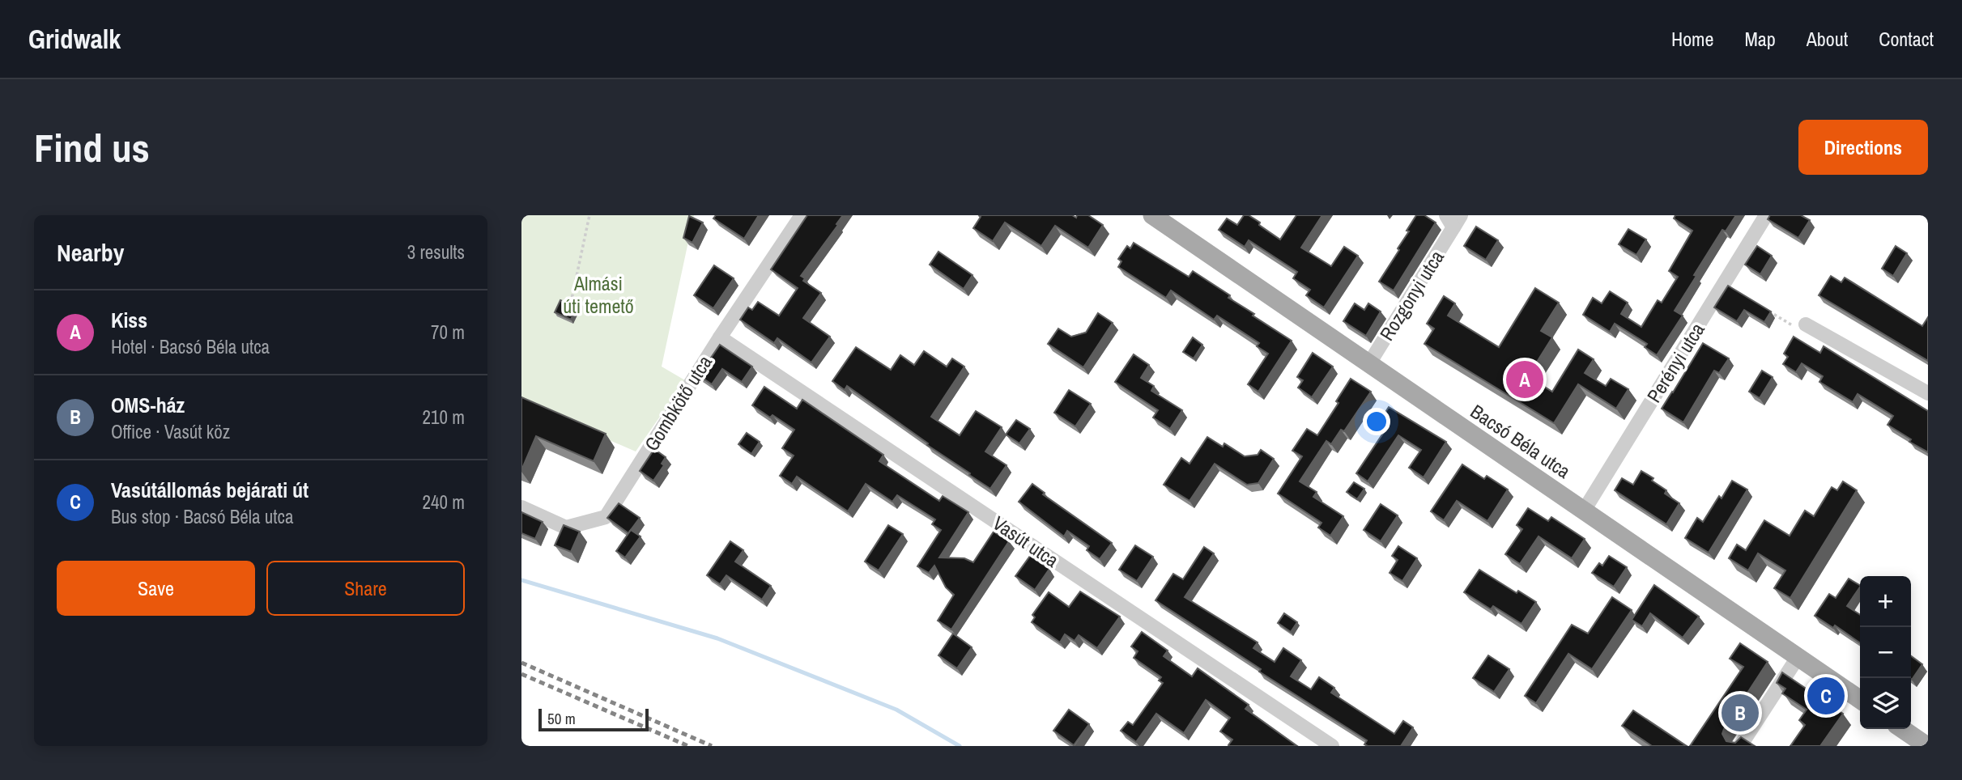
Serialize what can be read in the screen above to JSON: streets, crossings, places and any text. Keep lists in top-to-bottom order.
{
  "streets": {
    "main road": ["Bacsó Béla utca"],
    "street": [
      "Rozgonyi utca",
      "Perényi utca",
      "Gombkötő utca",
      "Vasút utca"
    ]
  },
  "crossings": [
    ["Rozgonyi utca", "Bacsó Béla utca"],
    ["Perényi utca", "Bacsó Béla utca"],
    ["Gombkötő utca", "Vasút utca"]
  ],
  "parks": ["Almási úti temető"],
  "scale_bar": "50 m",
  "page": {
    "header": "Gridwalk",
    "nav": [
      "Home",
      "Map",
      "About",
      "Contact"
    ],
    "buttons": [
      "Directions",
      ["Save", "Share"]
    ],
    "title": "Find us",
    "heading": ["Nearby", "3 results"],
    "list": [
      {
        "mark": "A",
        "name": "Kiss",
        "note": "Hotel · Bacsó Béla utca",
        "value": "70 m"
      },
      {
        "mark": "B",
        "name": "OMS-ház",
        "note": "Office · Vasút köz",
        "value": "210 m"
      },
      {
        "mark": "C",
        "name": "Vasútállomás bejárati út",
        "note": "Bus stop · Bacsó Béla utca",
        "value": "240 m"
      }
    ],
    "pins": ["A", "C", "B"],
    "map_buttons": ["+", "−"],
    "scale": "50 m"
  }
}
